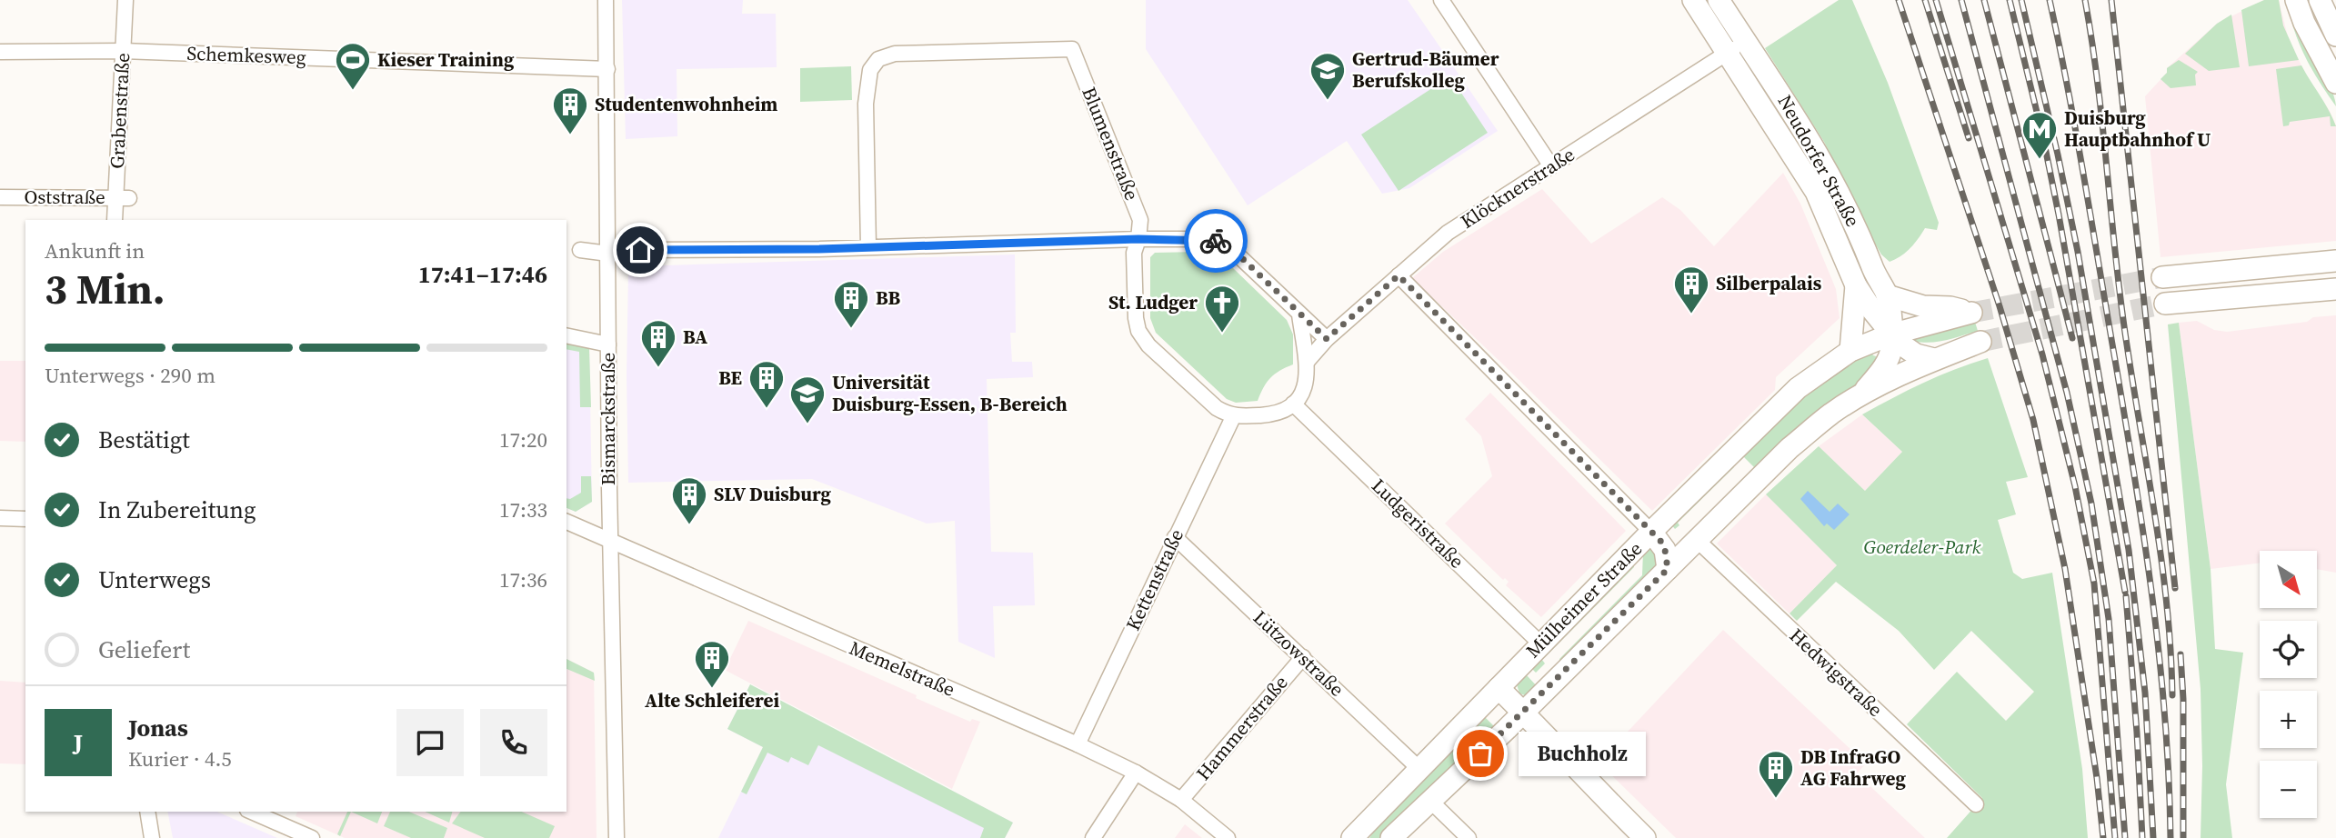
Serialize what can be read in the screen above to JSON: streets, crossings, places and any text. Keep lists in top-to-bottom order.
{
  "streets": {
    "main road": ["Neudorfer Straße", "Mülheimer Straße"],
    "street": [
      "Schemkesweg",
      "Grabenstraße",
      "Blumenstraße",
      "Klöcknerstraße",
      "Oststraße",
      "Bismarckstraße",
      "Ludgeristraße",
      "Kettenstraße",
      "Lützowstraße",
      "Memelstraße",
      "Hedwigstraße",
      "Hammerstraße"
    ]
  },
  "crossings": [
    ["Schemkesweg", "Grabenstraße"],
    ["Schemkesweg", "Bismarckstraße"],
    ["Grabenstraße", "Oststraße"],
    ["Blumenstraße", "Klöcknerstraße"],
    ["Blumenstraße", "Ludgeristraße"],
    ["Blumenstraße", "Kettenstraße"],
    ["Neudorfer Straße", "Klöcknerstraße"],
    ["Neudorfer Straße", "Mülheimer Straße"],
    ["Klöcknerstraße", "Ludgeristraße"],
    ["Klöcknerstraße", "Kettenstraße"],
    ["Bismarckstraße", "Memelstraße"],
    ["Ludgeristraße", "Kettenstraße"],
    ["Ludgeristraße", "Mülheimer Straße"],
    ["Kettenstraße", "Lützowstraße"],
    ["Kettenstraße", "Memelstraße"],
    ["Mülheimer Straße", "Lützowstraße"],
    ["Mülheimer Straße", "Hedwigstraße"],
    ["Lützowstraße", "Hammerstraße"],
    ["Memelstraße", "Hammerstraße"]
  ],
  "parks": ["Goerdeler-Park"],
  "places": {
    "sports": ["Kieser Training"],
    "school or university": ["Gertrud-Bäumer Berufskolleg", "Universität Duisburg-Essen, B-Bereich"],
    "building": [
      "Studentenwohnheim",
      "Silberpalais",
      "BB",
      "BA",
      "BE",
      "SLV Duisburg",
      "Alte Schleiferei",
      "DB InfraGO AG Fahrweg"
    ],
    "metro station": ["Duisburg Hauptbahnhof U"],
    "church": ["St. Ludger"],
    "other": ["Buchholz"]
  },
  "north": "bottom right",
  "page": {
    "heading": ["3 Min.", "Ankunft in", "17:41–17:46"],
    "panel": ["Jonas", "Kurier · 4.5"],
    "bar": "Unterwegs · 290 m",
    "list": [
      ["Bestätigt", "17:20"],
      ["In Zubereitung", "17:33"],
      ["Unterwegs", "17:36"],
      "Geliefert"
    ],
    "map_buttons": ["+", "−"],
    "round": "J",
    "bubble": "Buchholz"
  }
}
